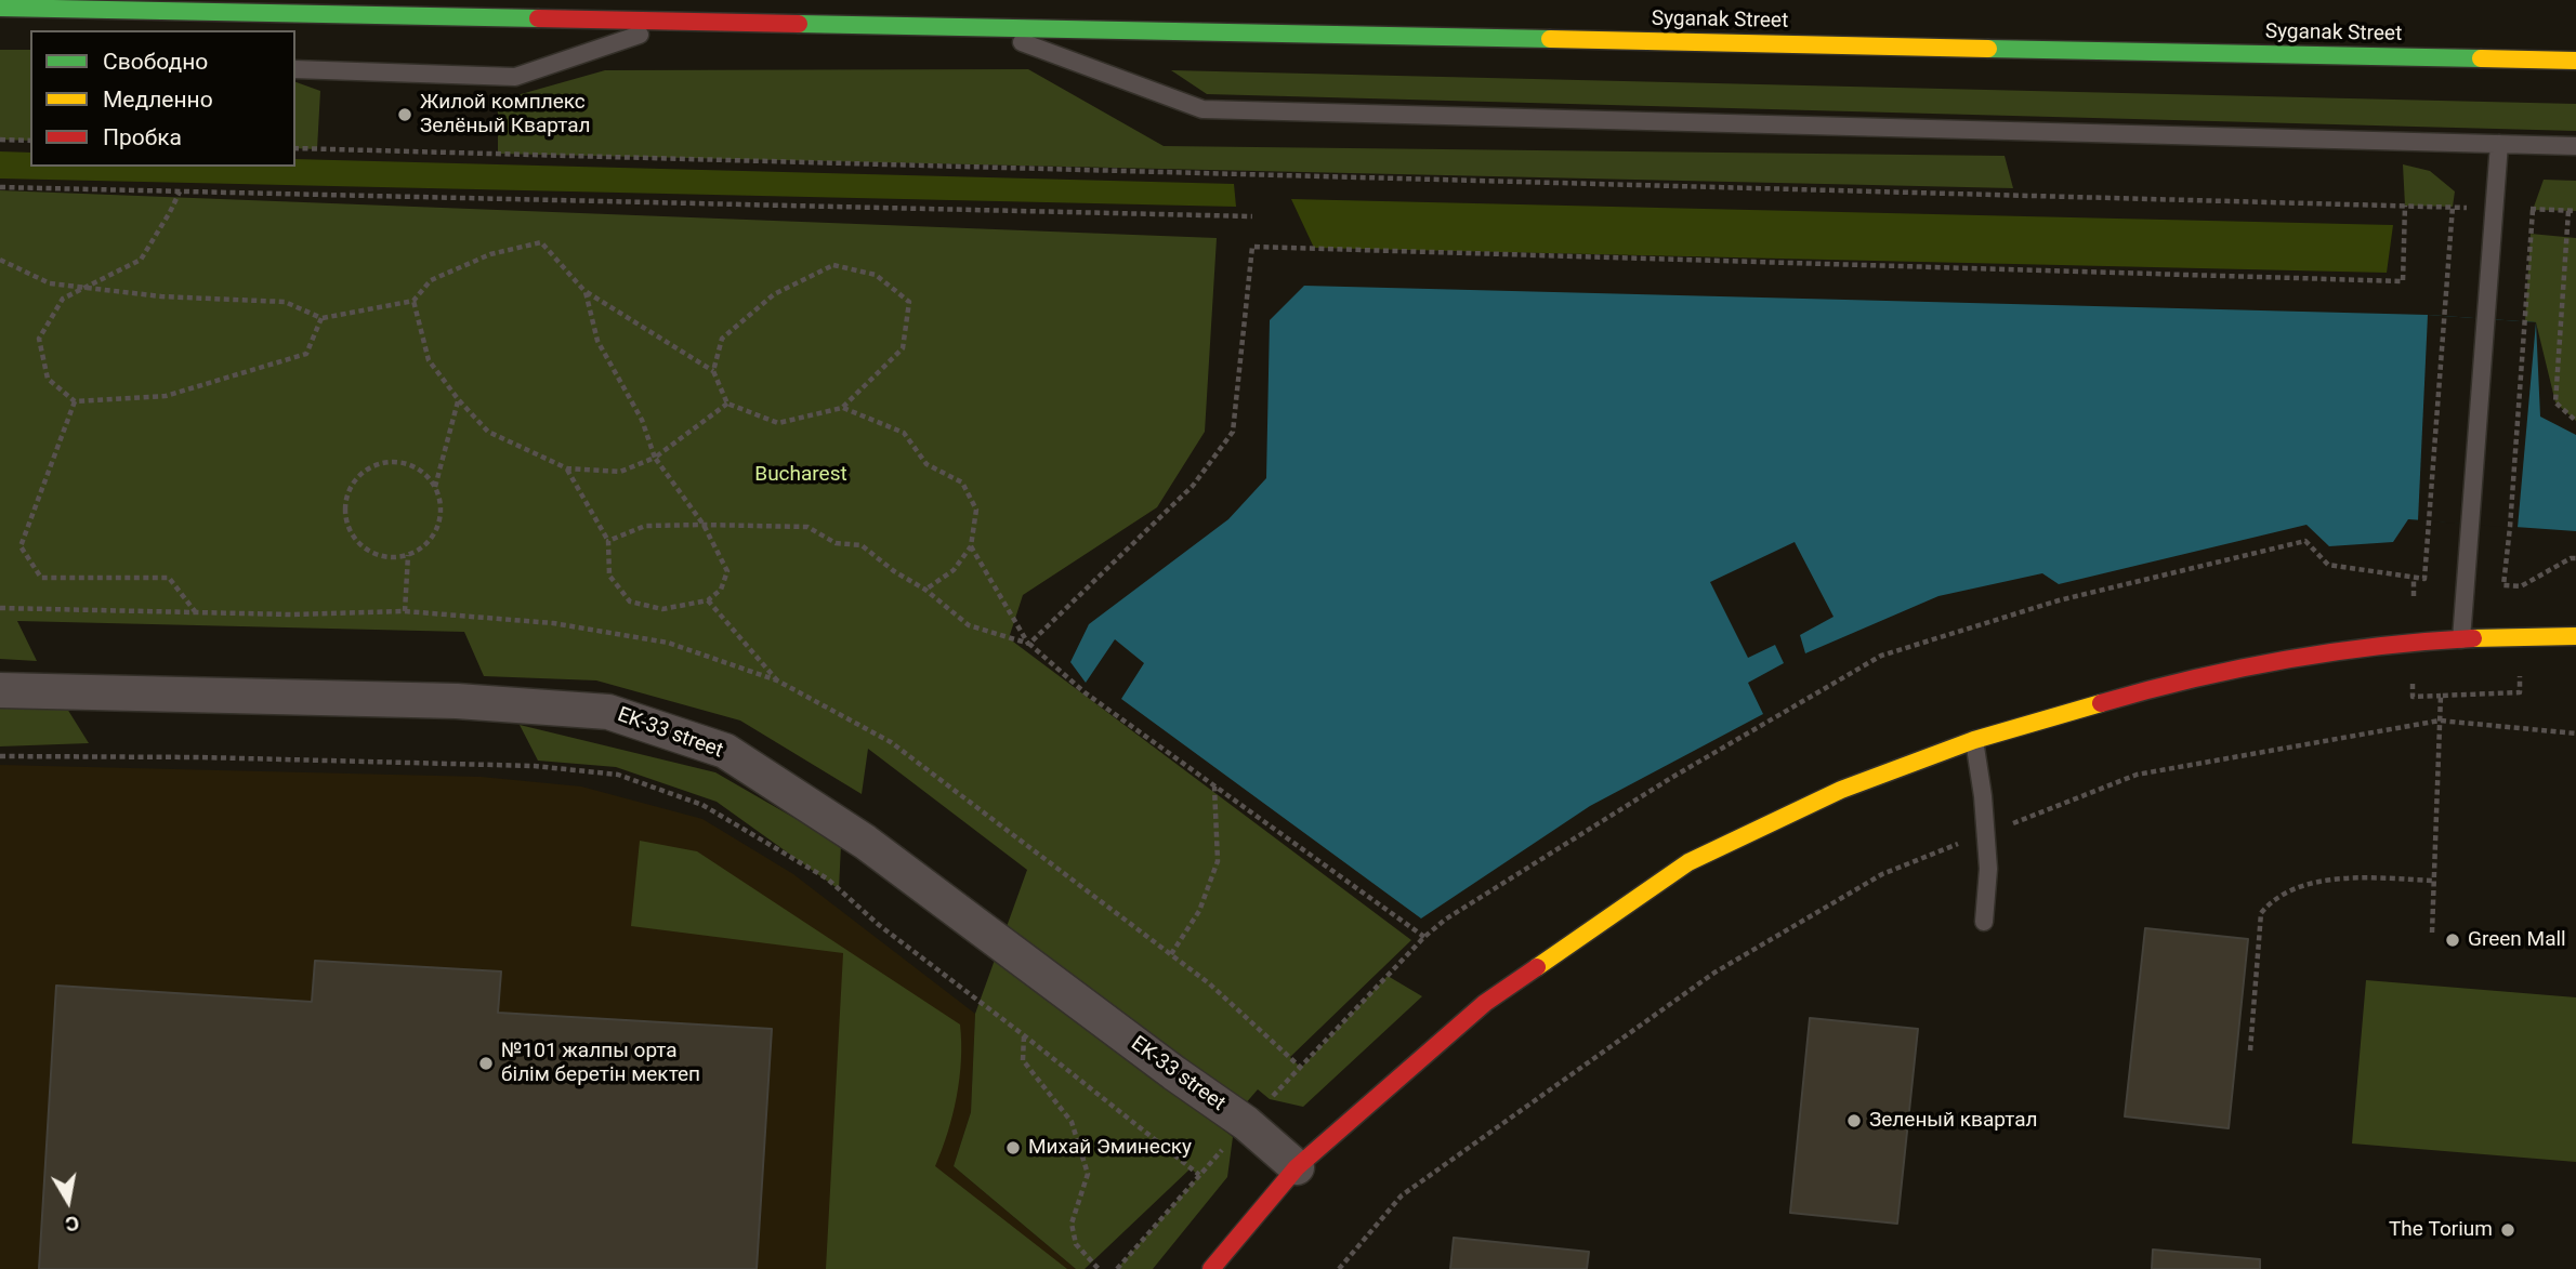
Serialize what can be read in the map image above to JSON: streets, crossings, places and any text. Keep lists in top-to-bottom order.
{
  "streets": {
    "main road": ["Syganak Street"],
    "street": ["EK-33 street"]
  },
  "parks": ["Bucharest"],
  "places": [
    "Жилой комплекс Зелёный Квартал",
    "Green Mall",
    "№101 жалпы орта білім беретін мектеп",
    "Зеленый квартал",
    "Михай Эминеску",
    "The Torium"
  ],
  "legend": ["Свободно", "Медленно", "Пробка"],
  "north": "bottom"
}
